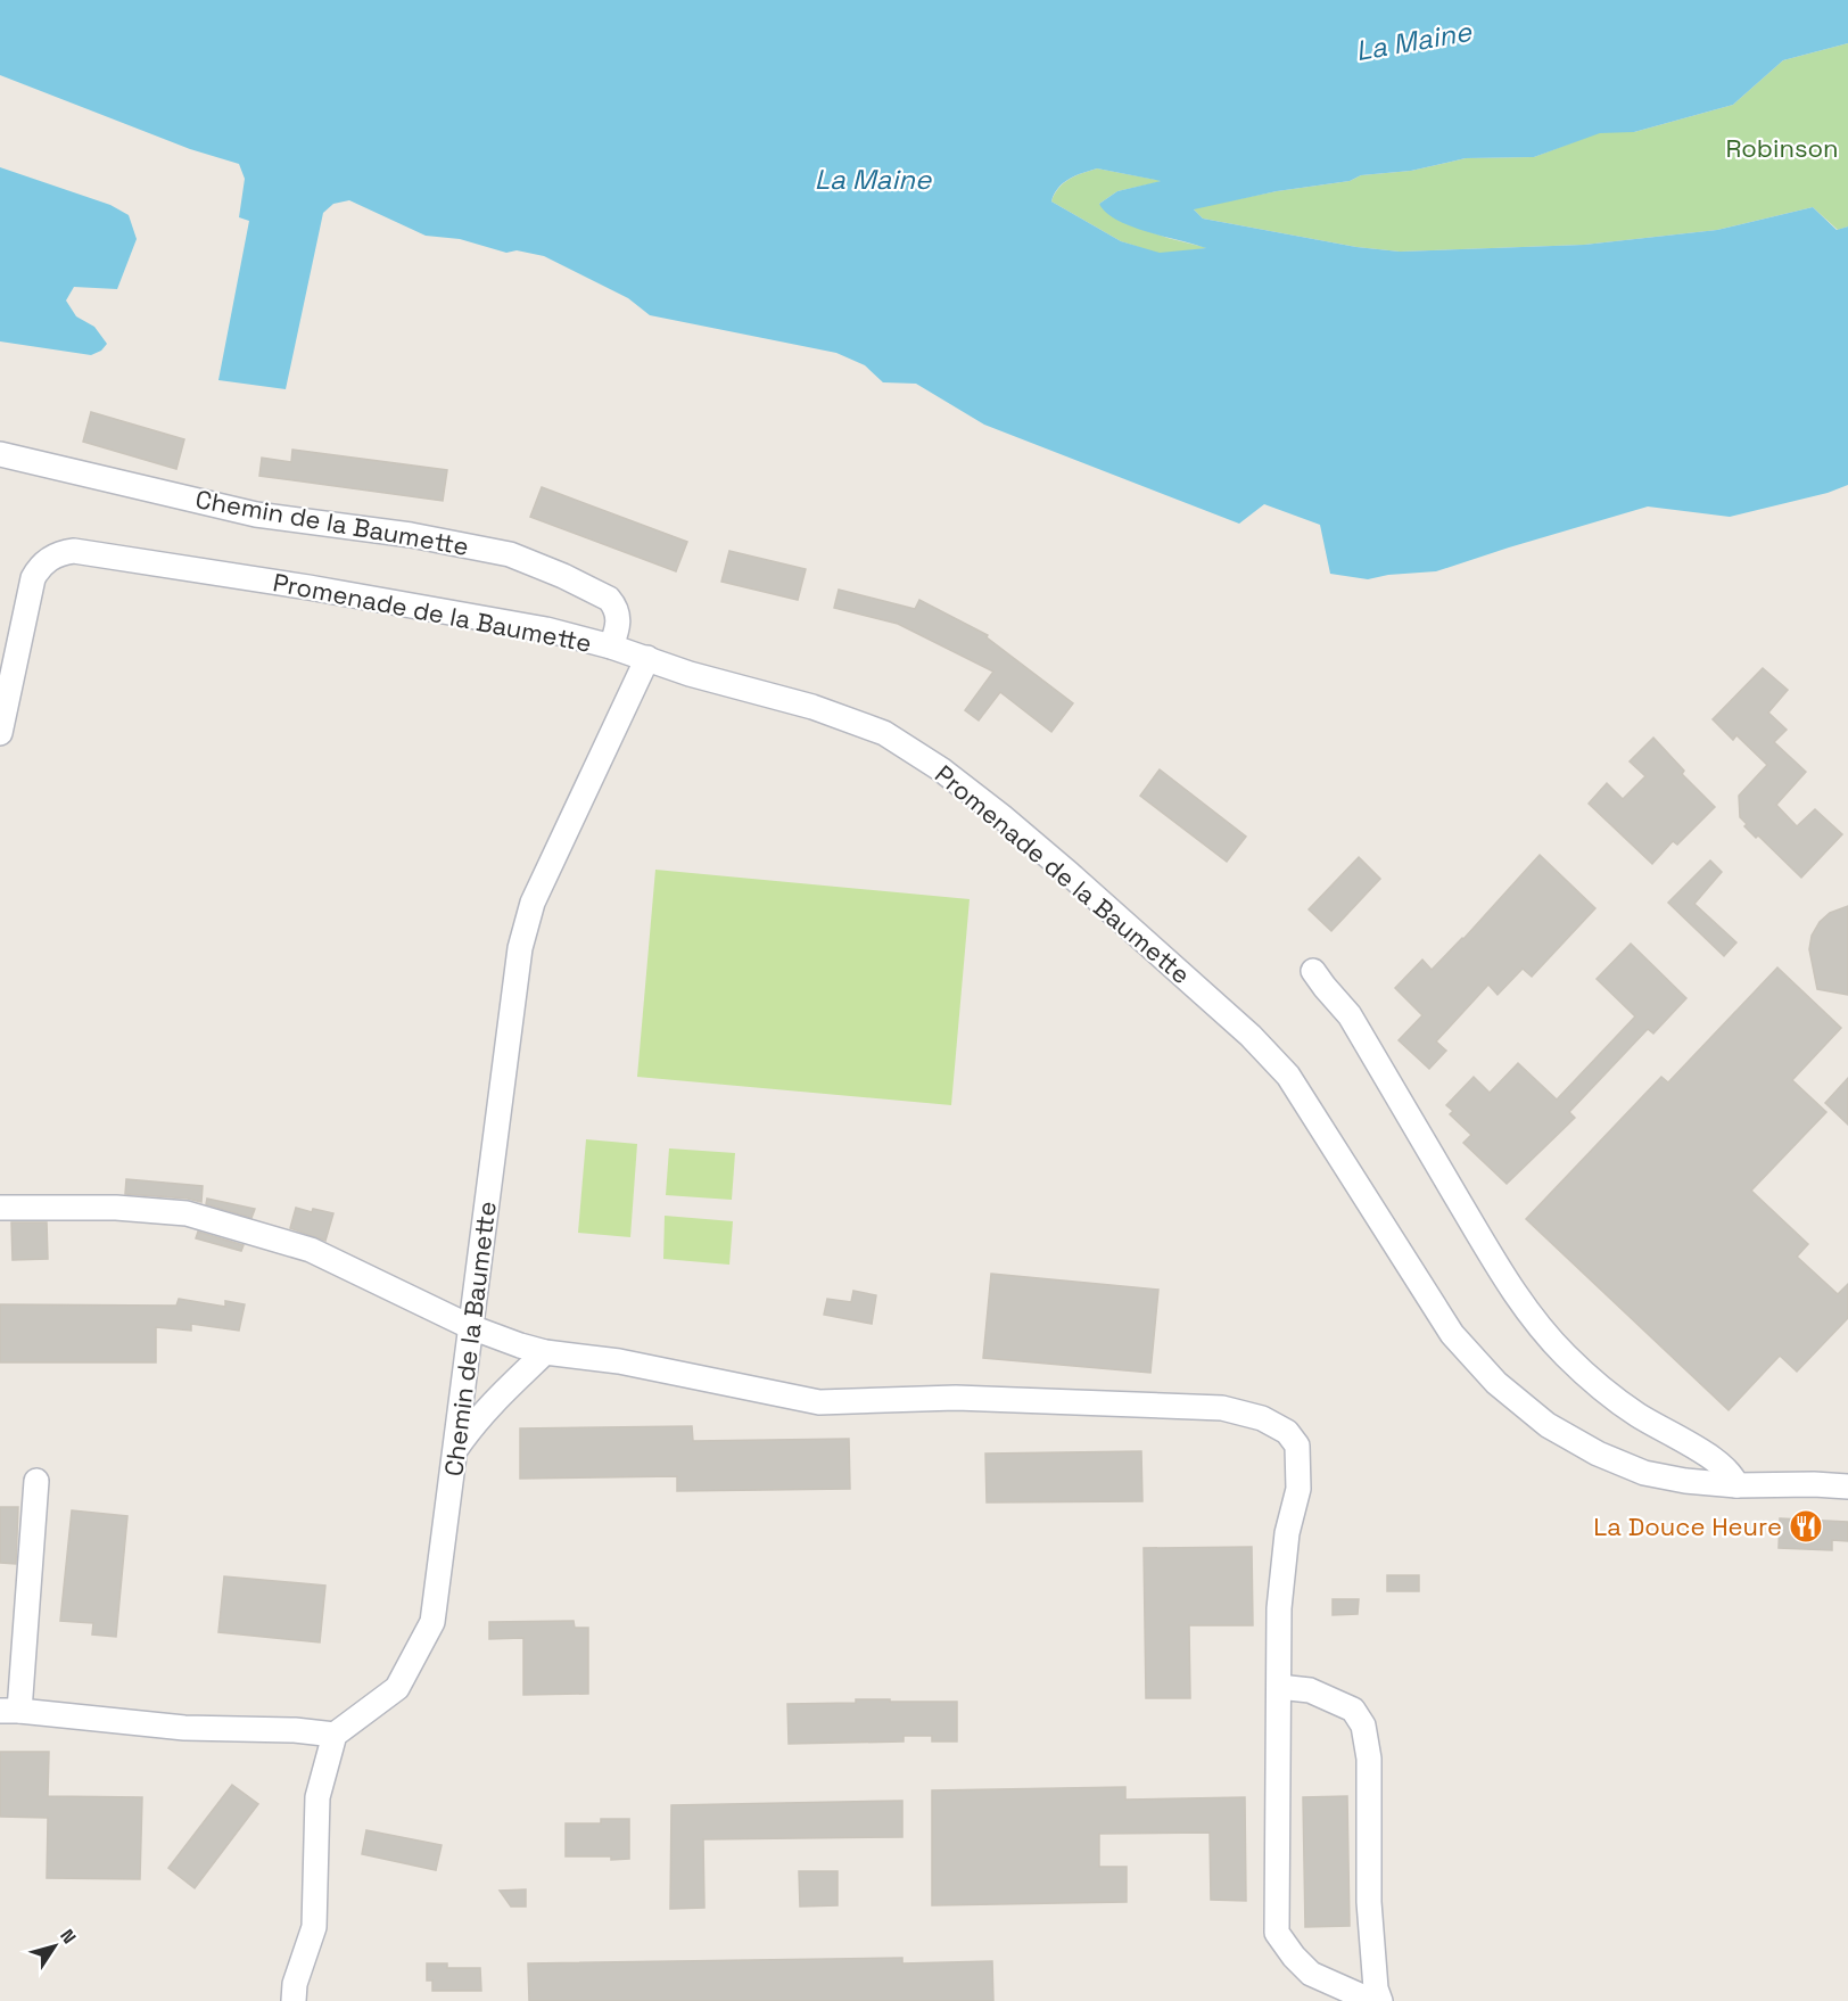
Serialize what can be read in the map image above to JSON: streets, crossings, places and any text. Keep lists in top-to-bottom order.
{
  "streets": {
    "street": ["Chemin de la Baumette", "Promenade de la Baumette"]
  },
  "crossings": [
    ["Chemin de la Baumette", "Promenade de la Baumette"]
  ],
  "water": ["La Maine"],
  "parks": ["Robinson"],
  "places": {
    "restaurant": ["La Douce Heure"]
  },
  "north": "top right"
}
